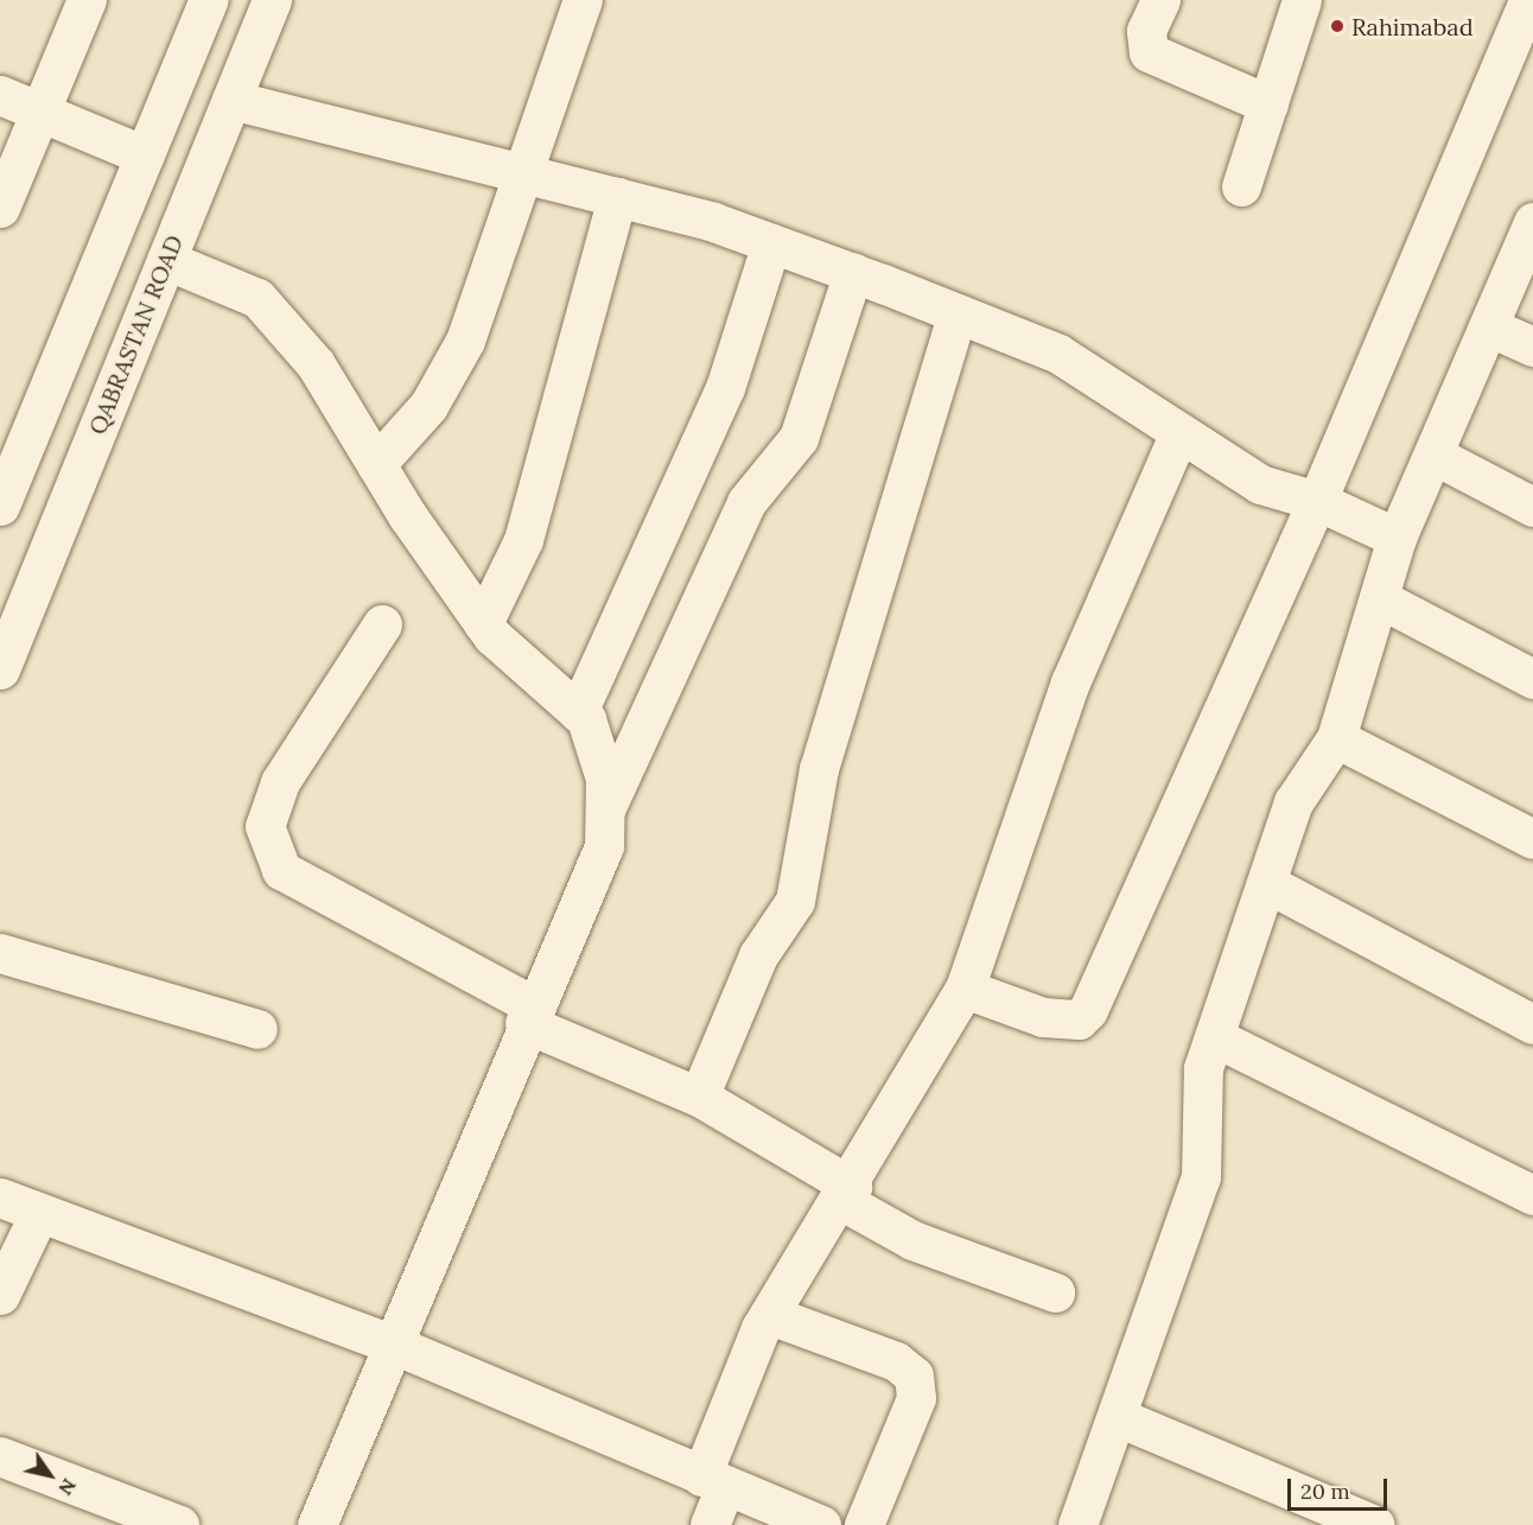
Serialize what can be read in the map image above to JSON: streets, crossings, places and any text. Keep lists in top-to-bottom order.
{
  "streets": {
    "street": ["QABRASTAN ROAD"]
  },
  "places": ["Rahimabad"],
  "scale_bar": "20 m",
  "north": "bottom right"
}
